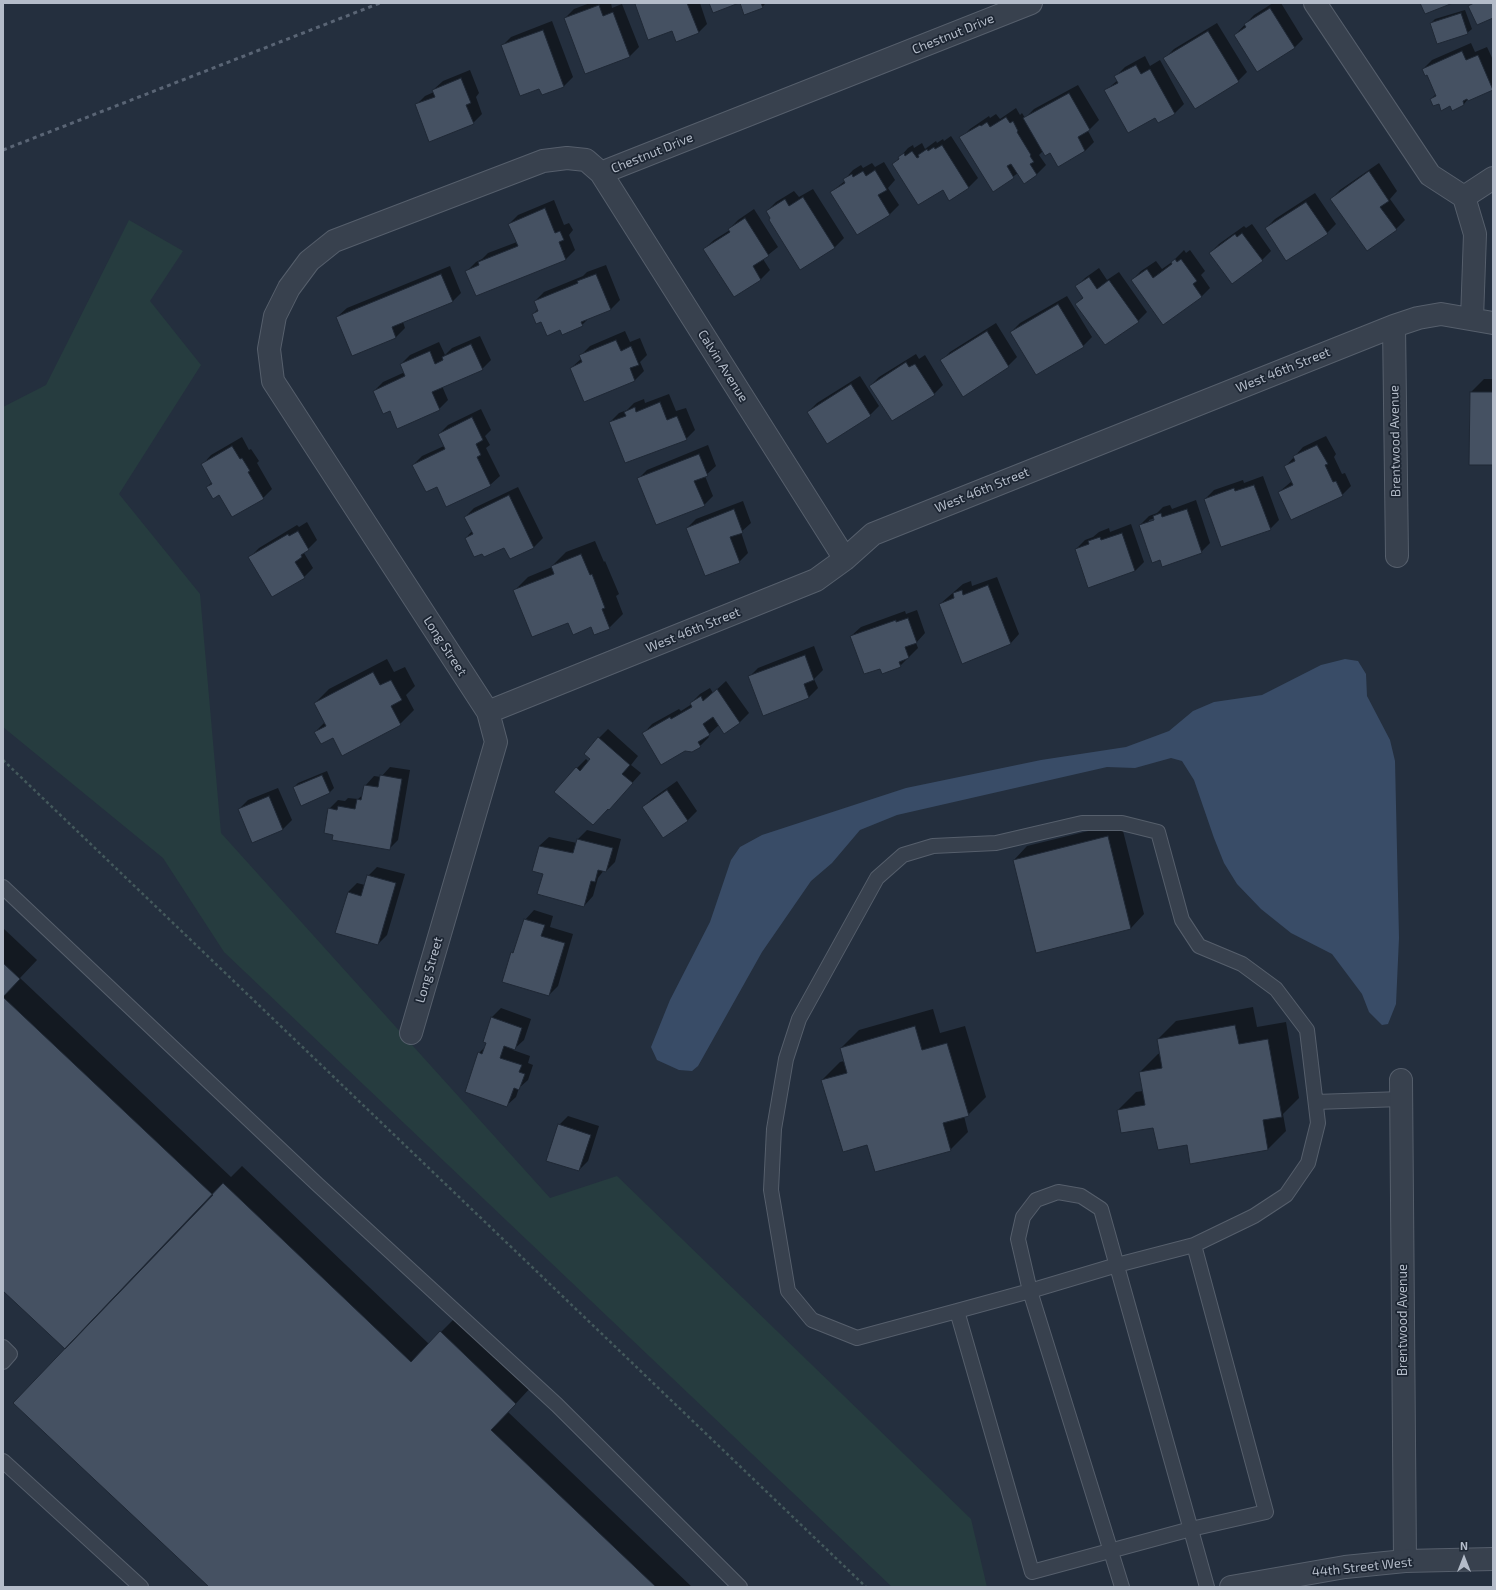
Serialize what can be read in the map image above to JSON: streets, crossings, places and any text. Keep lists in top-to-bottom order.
{
  "streets": {
    "street": [
      "Chestnut Drive",
      "Calvin Avenue",
      "West 46th Street",
      "Brentwood Avenue",
      "Long Street",
      "44th Street West"
    ]
  },
  "crossings": [
    ["Chestnut Drive", "Calvin Avenue"],
    ["Chestnut Drive", "Long Street"],
    ["Calvin Avenue", "West 46th Street"],
    ["West 46th Street", "Brentwood Avenue"],
    ["West 46th Street", "Long Street"],
    ["Brentwood Avenue", "44th Street West"]
  ],
  "north": "top"
}
